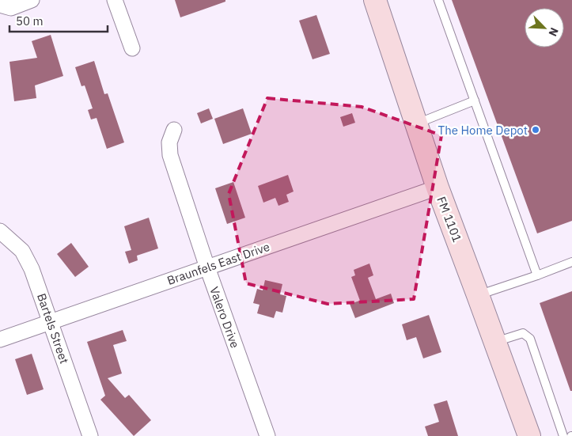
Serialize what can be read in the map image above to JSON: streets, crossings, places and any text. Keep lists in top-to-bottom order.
{
  "streets": {
    "main road": ["FM 1101"],
    "street": ["Braunfels East Drive", "Valero Drive", "Bartels Street"]
  },
  "crossings": [
    ["FM 1101", "Braunfels East Drive"],
    ["Braunfels East Drive", "Valero Drive"],
    ["Braunfels East Drive", "Bartels Street"]
  ],
  "places": ["The Home Depot"],
  "scale_bar": "50 m",
  "north": "bottom right"
}
